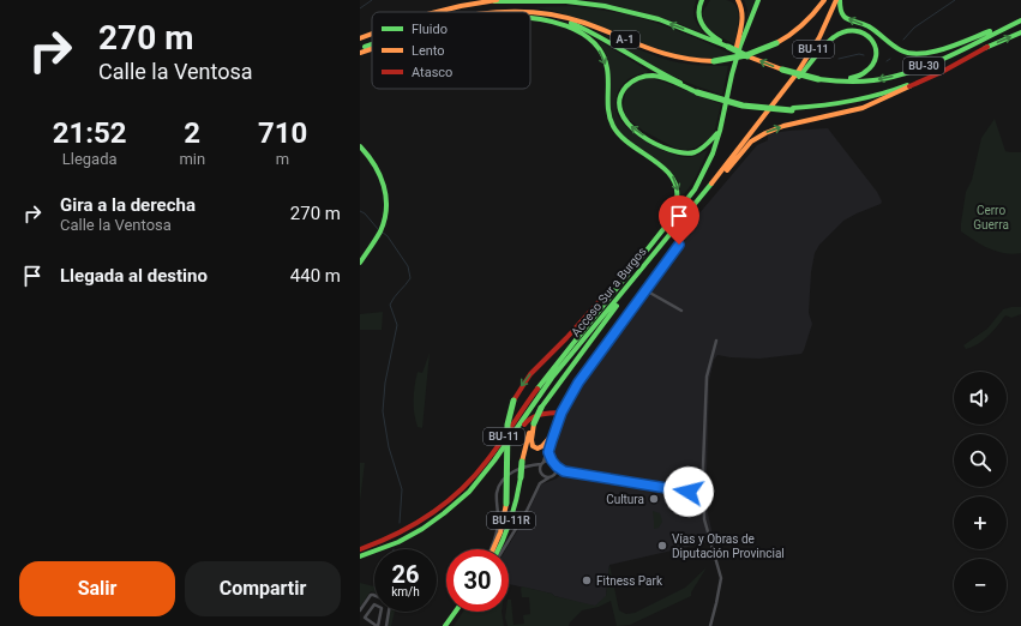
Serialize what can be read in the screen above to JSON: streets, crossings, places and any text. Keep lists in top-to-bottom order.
{
  "streets": {
    "main road": [
      "A-1",
      "BU-11",
      "BU-30",
      "Acceso Sur a Burgos",
      "BU-11R"
    ]
  },
  "crossings": [
    ["A-1", "BU-30"],
    ["Acceso Sur a Burgos", "BU-11R"]
  ],
  "parks": ["Cerro Guerra"],
  "places": ["Cultura", "Vías y Obras de Diputación Provincial", "Fitness Park"],
  "legend": ["Fluido", "Lento", "Atasco"],
  "page": {
    "turn": ["270 m", "Calle la Ventosa"],
    "eta": [
      "21:52",
      "Llegada",
      "2",
      "min",
      "710",
      "m"
    ],
    "list": [
      {
        "name": "Gira a la derecha",
        "note": "Calle la Ventosa",
        "value": "270 m"
      },
      {
        "name": "Llegada al destino",
        "value": "440 m"
      }
    ],
    "map_buttons": ["+", "−"],
    "speed": "26 km/h",
    "limit": "30",
    "buttons": ["Salir", "Compartir"]
  }
}
